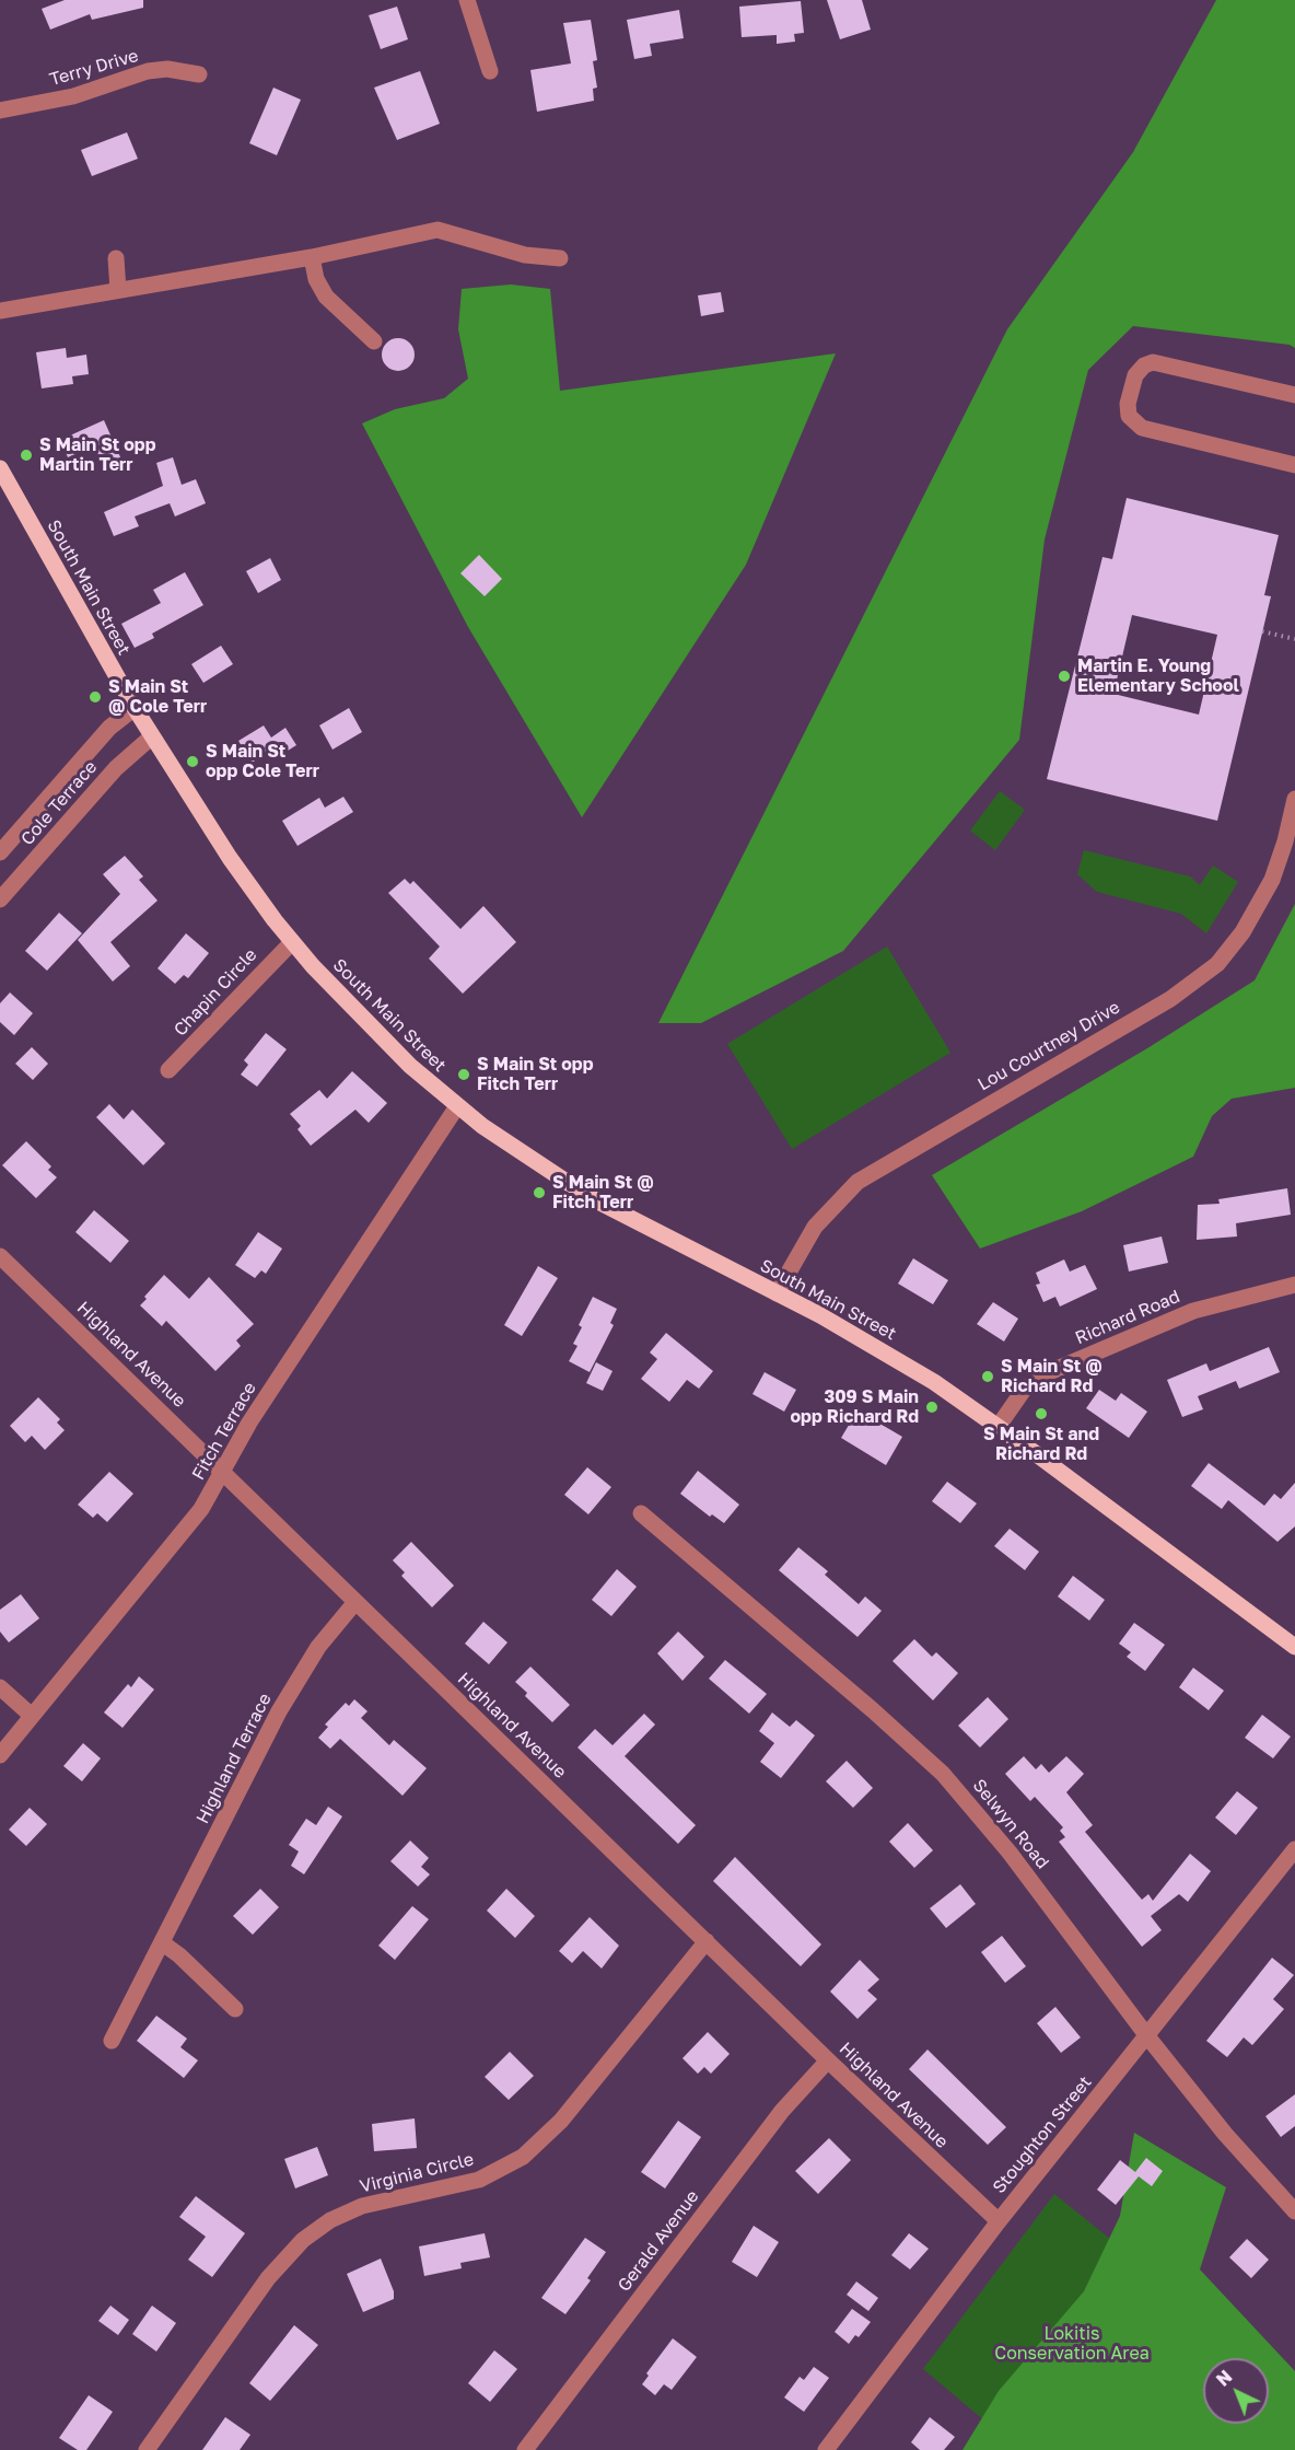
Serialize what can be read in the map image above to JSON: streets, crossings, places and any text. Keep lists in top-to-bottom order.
{
  "streets": {
    "main road": ["South Main Street"],
    "street": [
      "Terry Drive",
      "Cole Terrace",
      "Chapin Circle",
      "Lou Courtney Drive",
      "Richard Road",
      "Highland Avenue",
      "Fitch Terrace",
      "Highland Terrace",
      "Selwyn Road",
      "Stoughton Street",
      "Virginia Circle",
      "Gerald Avenue"
    ]
  },
  "crossings": [
    ["South Main Street", "Cole Terrace"],
    ["South Main Street", "Chapin Circle"],
    ["South Main Street", "Lou Courtney Drive"],
    ["South Main Street", "Richard Road"],
    ["South Main Street", "Fitch Terrace"],
    ["Highland Avenue", "Fitch Terrace"],
    ["Highland Avenue", "Highland Terrace"],
    ["Highland Avenue", "Stoughton Street"],
    ["Highland Avenue", "Virginia Circle"],
    ["Highland Avenue", "Gerald Avenue"],
    ["Selwyn Road", "Stoughton Street"]
  ],
  "parks": ["Lokitis Conservation Area"],
  "places": [
    "S Main St opp Martin Terr",
    "Martin E. Young Elementary School",
    "S Main St @ Cole Terr",
    "S Main St opp Cole Terr",
    "S Main St opp Fitch Terr",
    "S Main St @ Fitch Terr",
    "S Main St @ Richard Rd",
    "309 S Main opp Richard Rd",
    "S Main St and Richard Rd"
  ],
  "north": "top left"
}
